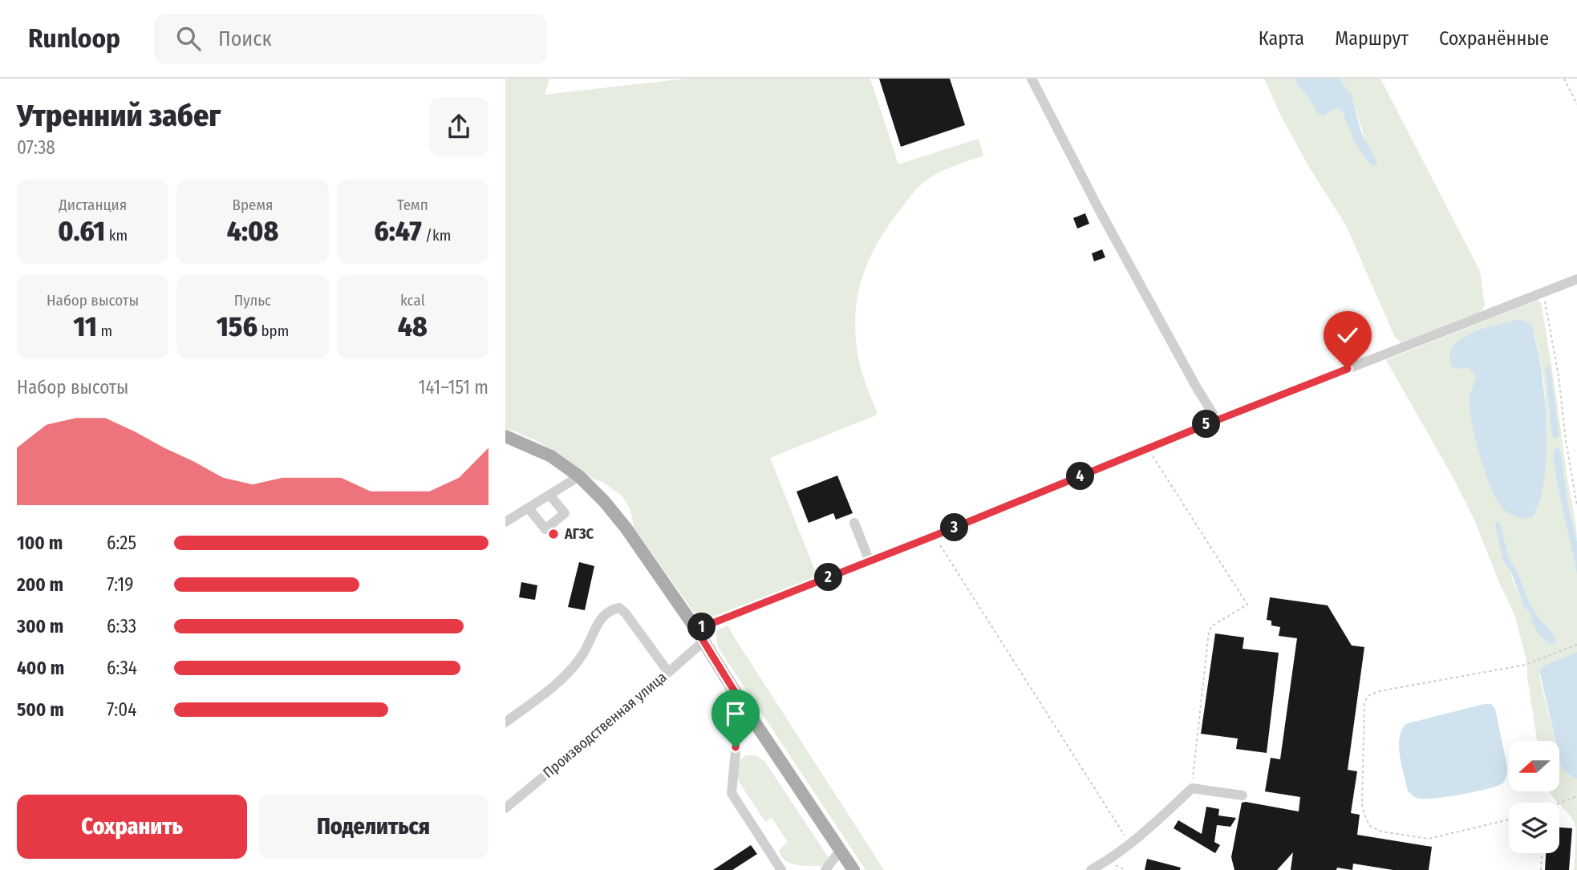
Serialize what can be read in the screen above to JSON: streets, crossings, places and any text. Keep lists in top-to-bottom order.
{
  "streets": {
    "street": ["Производственная улица"]
  },
  "places": ["АГЗС"],
  "north": "left",
  "page": {
    "header": "Runloop",
    "search": "Поиск",
    "nav": ["Карта", "Маршрут", "Сохранённые"],
    "heading": ["Утренний забег", "07:38"],
    "stats": [
      ["Дистанция", "0.61 km"],
      ["Время", "4:08"],
      ["Темп", "6:47 /km"],
      ["Набор высоты", "11 m"],
      ["Пульс", "156 bpm"],
      ["kcal", "48"]
    ],
    "chart": ["Набор высоты", "141–151 m"],
    "pins": [
      "5",
      "4",
      "3",
      "2",
      "1"
    ],
    "list": [
      {
        "name": "100 m",
        "note": "6:25"
      },
      {
        "name": "200 m",
        "note": "7:19"
      },
      {
        "name": "300 m",
        "note": "6:33"
      },
      {
        "name": "400 m",
        "note": "6:34"
      },
      {
        "name": "500 m",
        "note": "7:04"
      }
    ],
    "buttons": ["Сохранить", "Поделиться"]
  }
}
